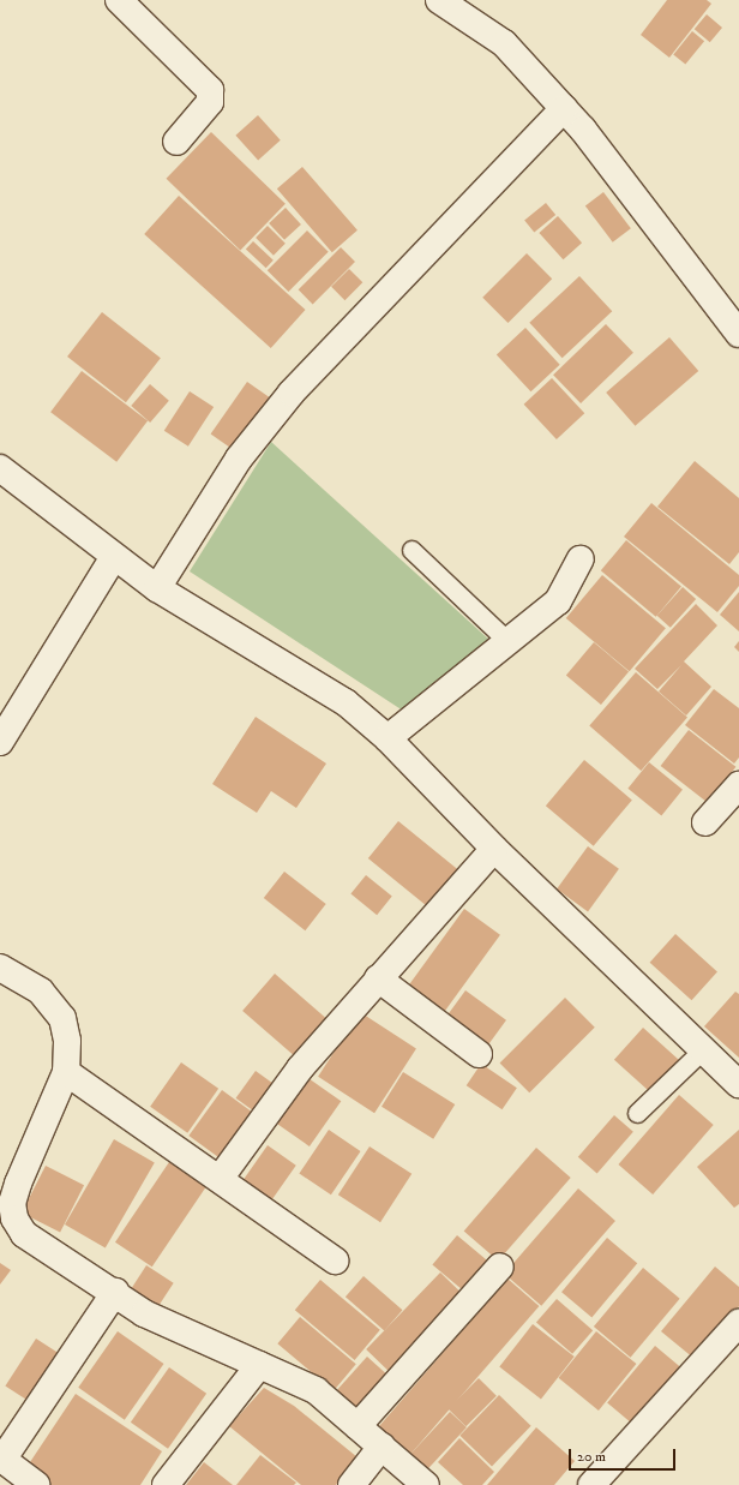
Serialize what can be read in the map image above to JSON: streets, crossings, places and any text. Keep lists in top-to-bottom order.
{
  "scale_bar": "20 m"
}
